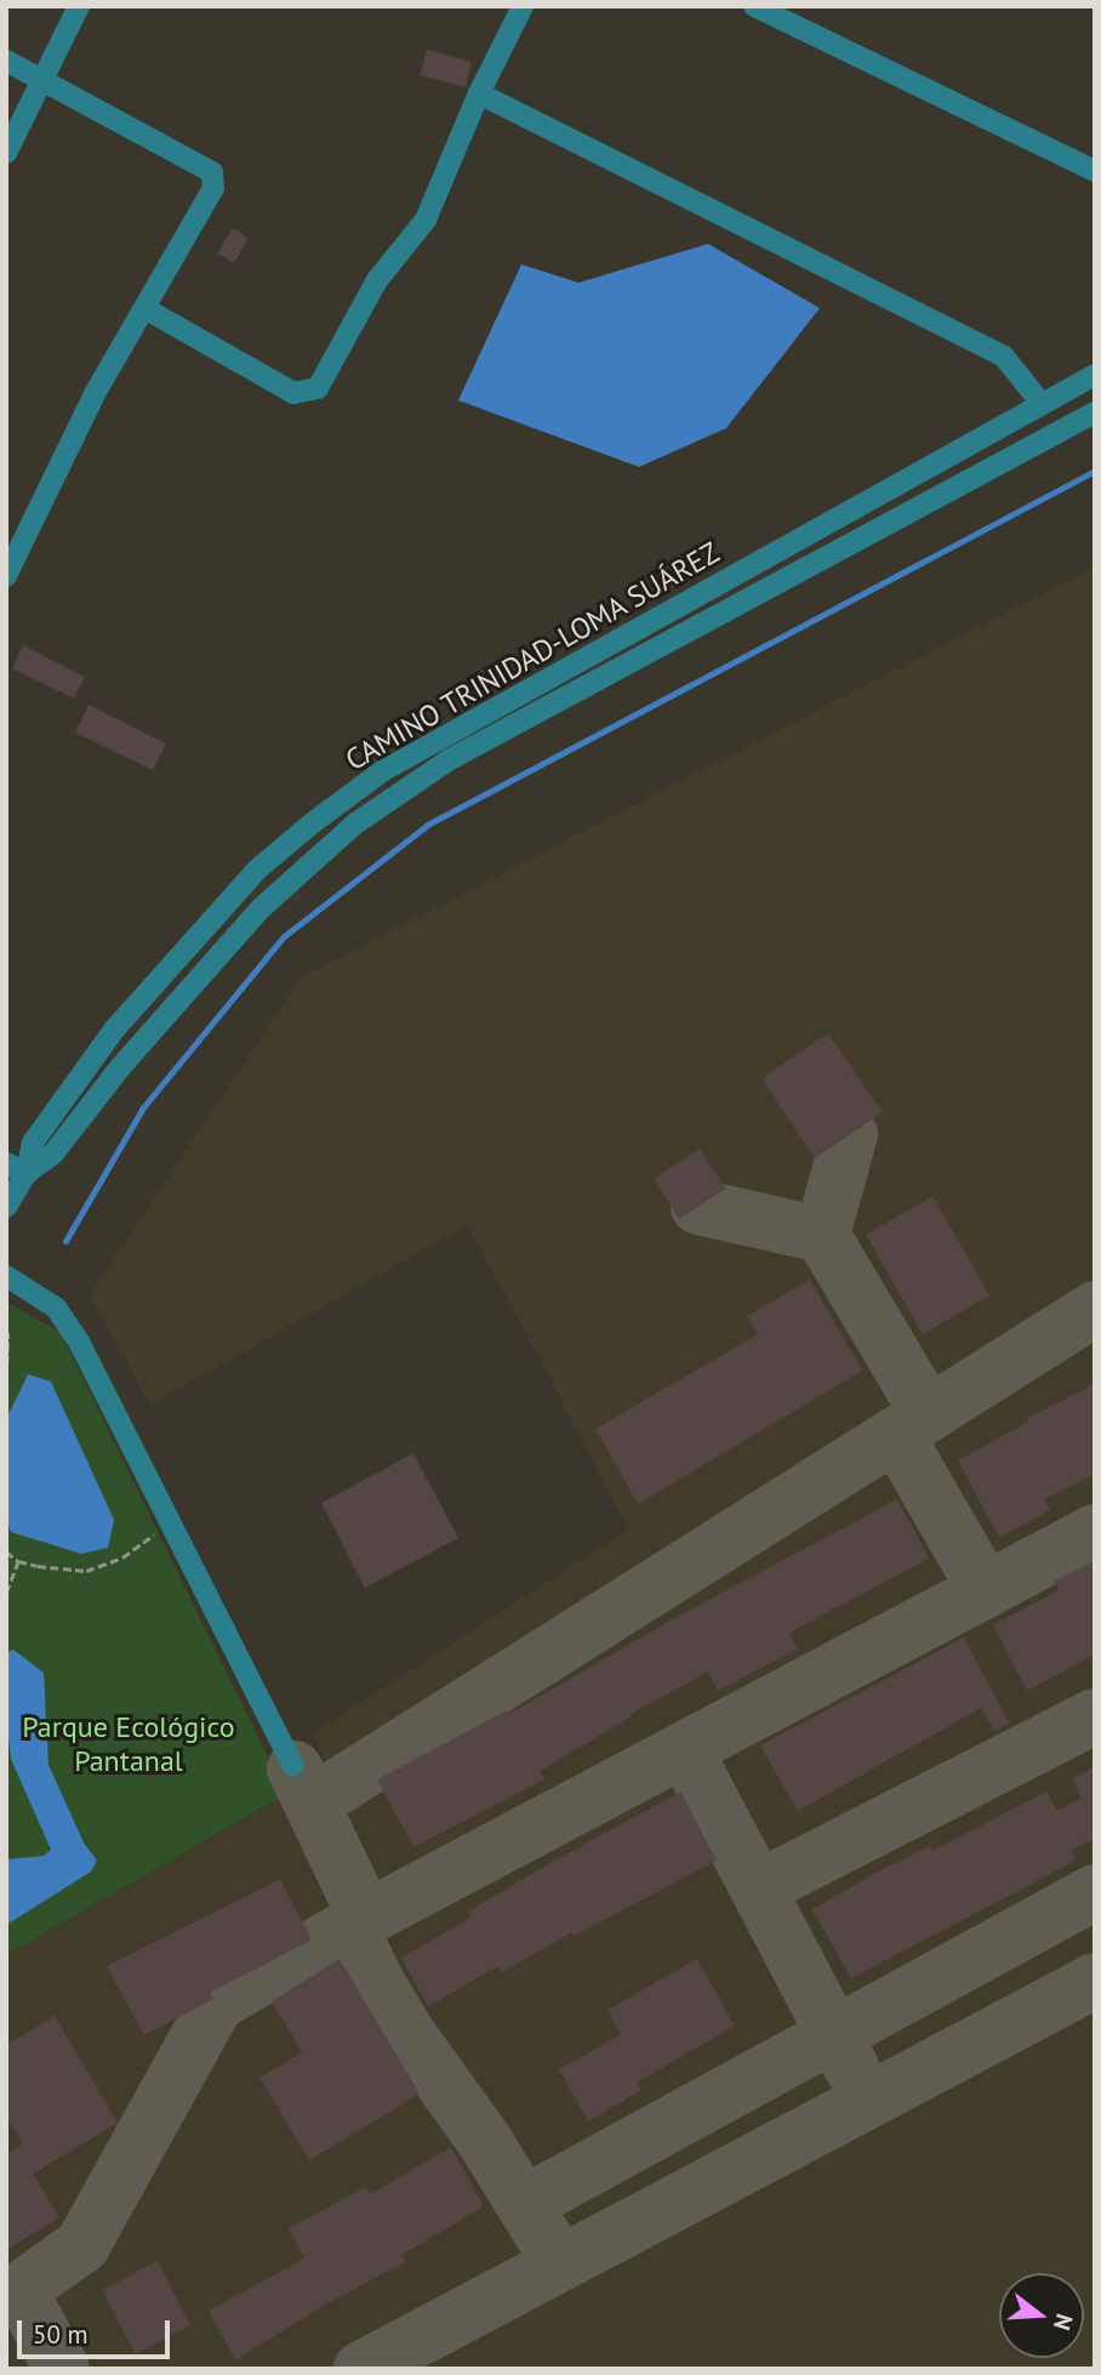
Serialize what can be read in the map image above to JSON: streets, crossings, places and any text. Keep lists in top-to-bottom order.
{
  "streets": {
    "street": ["CAMINO TRINIDAD-LOMA SUÁREZ"]
  },
  "parks": ["Parque Ecológico Pantanal"],
  "scale_bar": "50 m",
  "north": "right"
}
